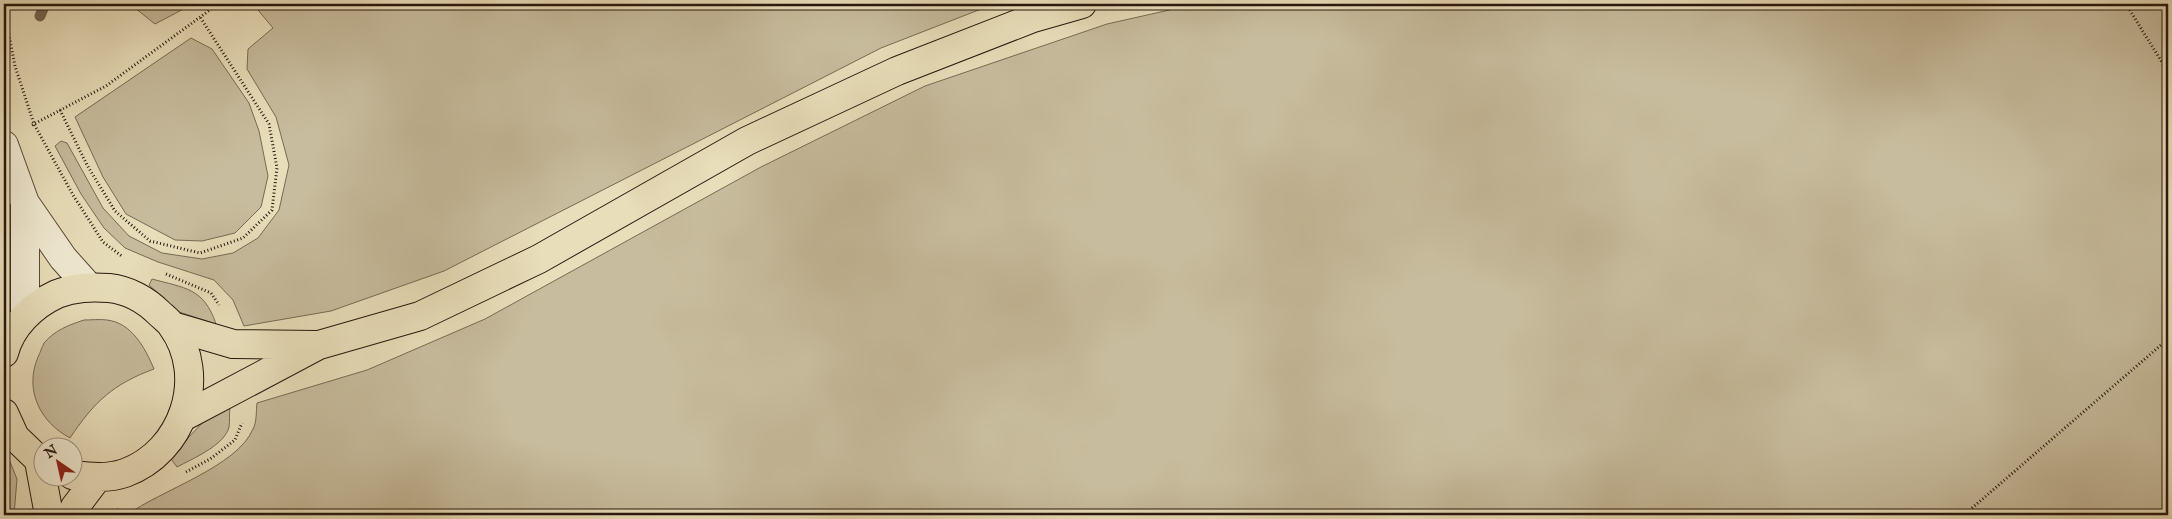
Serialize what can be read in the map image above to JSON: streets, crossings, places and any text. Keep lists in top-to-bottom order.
{
  "north": "top left"
}
